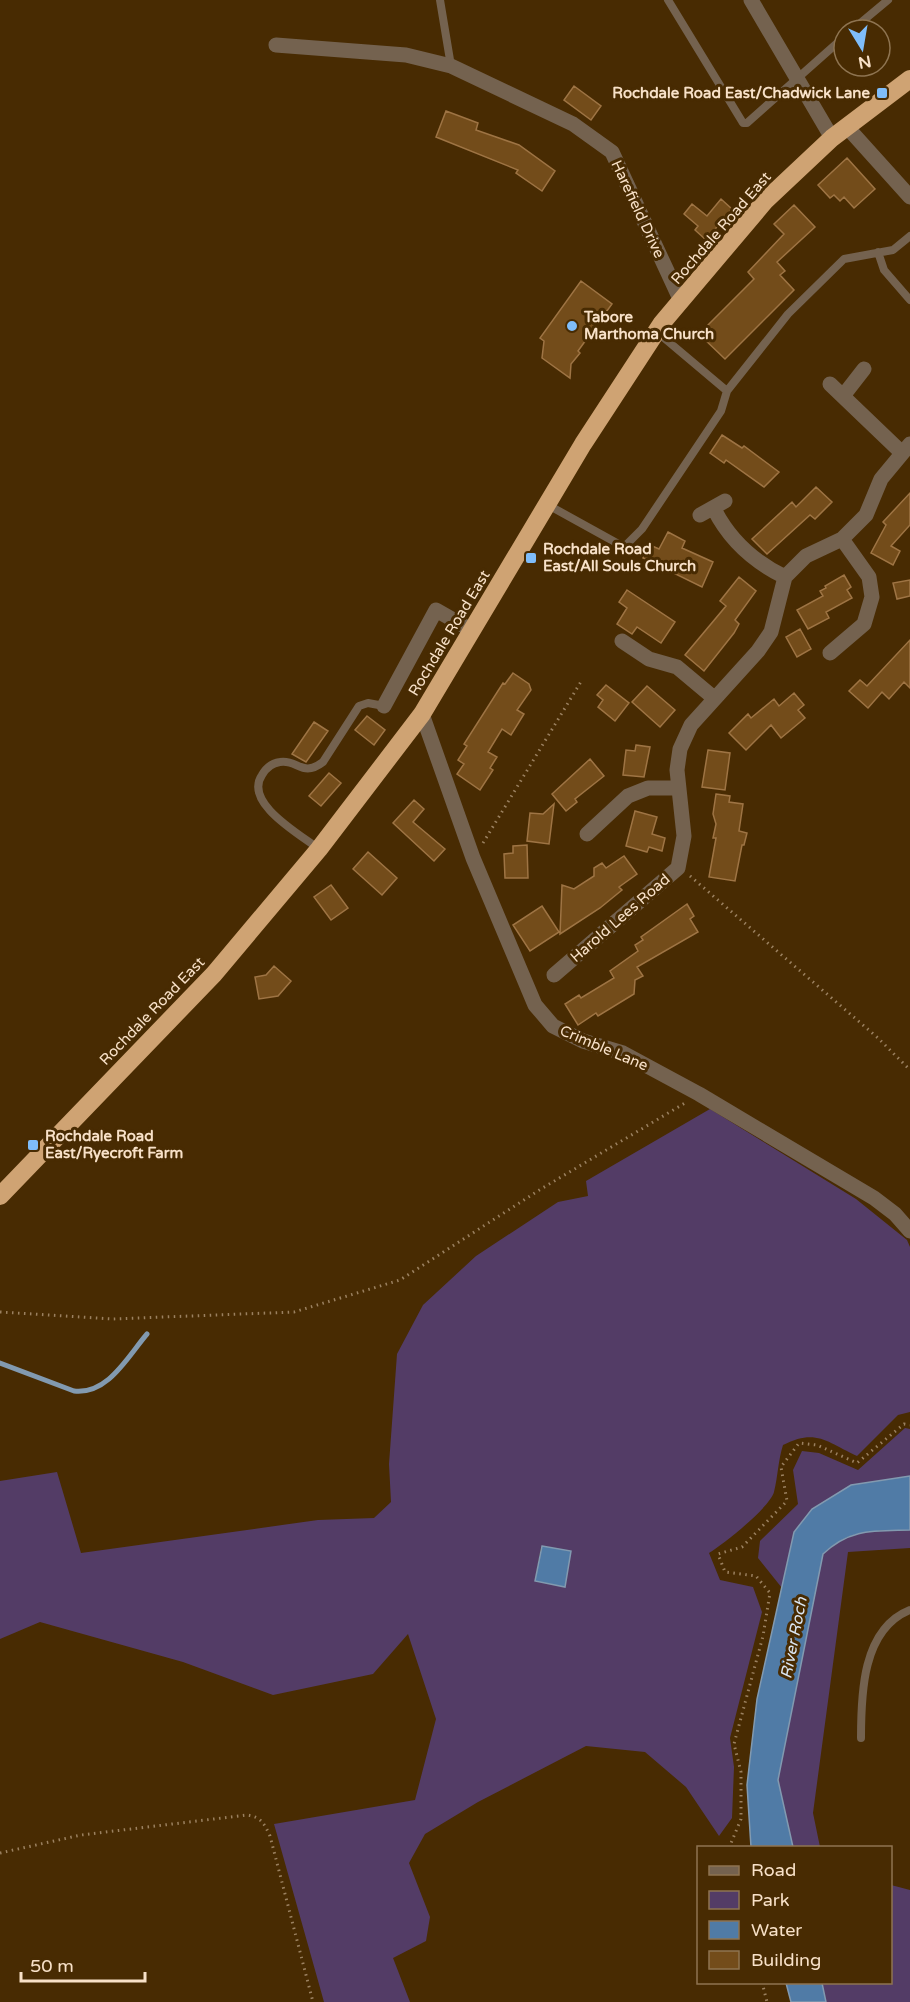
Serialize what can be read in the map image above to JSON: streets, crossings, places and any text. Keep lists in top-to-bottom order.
{
  "streets": {
    "highway": ["Rochdale Road East"],
    "street": ["Harefield Drive", "Harold Lees Road", "Crimble Lane"]
  },
  "crossings": [
    ["Harefield Drive", "Rochdale Road East"],
    ["Rochdale Road East", "Crimble Lane"]
  ],
  "water": ["River Roch"],
  "places": {
    "transit": ["Rochdale Road East/Chadwick Lane", "Rochdale Road East/All Souls Church", "Rochdale Road East/Ryecroft Farm"],
    "other": ["Tabore Marthoma Church"]
  },
  "legend": [
    "Road",
    "Park",
    "Water",
    "Building"
  ],
  "scale_bar": "50 m",
  "north": "bottom"
}
